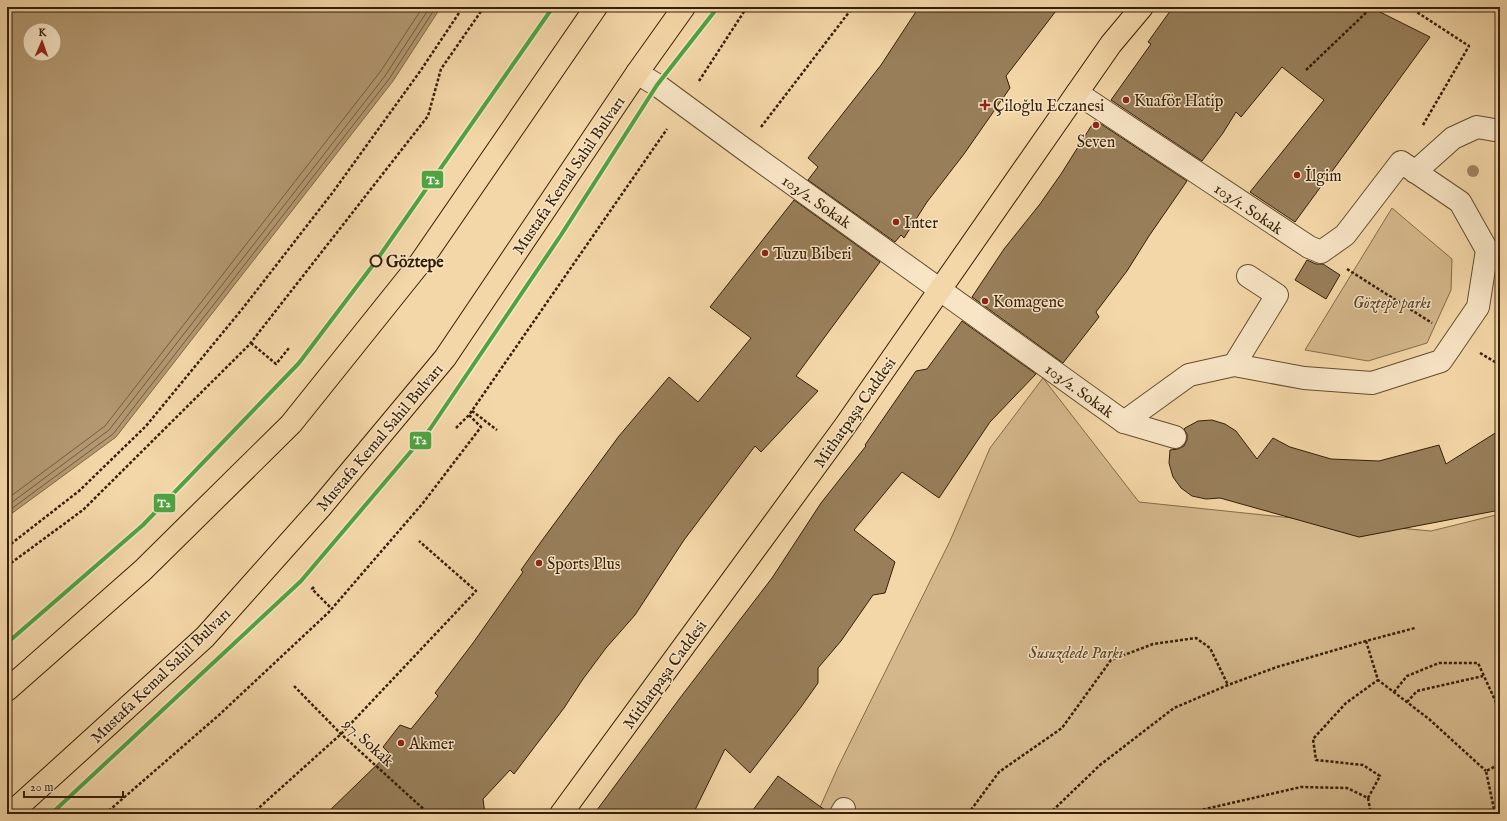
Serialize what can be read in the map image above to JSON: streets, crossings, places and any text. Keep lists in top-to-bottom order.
{
  "streets": {
    "main road": ["Mustafa Kemal Sahil Bulvarı", "Mithatpaşa Caddesi"],
    "street": ["103/2. Sokak", "103/1. Sokak"],
    "path": ["97. Sokak"]
  },
  "crossings": [
    ["Mustafa Kemal Sahil Bulvarı", "103/2. Sokak"],
    ["103/2. Sokak", "Mithatpaşa Caddesi"],
    ["103/1. Sokak", "Mithatpaşa Caddesi"]
  ],
  "parks": ["Göztepe parkı", "Susuzdede Parkı"],
  "places": {
    "other": [
      "Kuaför Hatip",
      "Seven",
      "İlgim",
      "Inter",
      "Tuzu Biberi",
      "Göztepe",
      "Komagene",
      "Sports Plus",
      "Akmer"
    ],
    "health": ["Çiloğlu Eczanesi"]
  },
  "lines": ["transit line T2"],
  "scale_bar": "20 m",
  "north": "top"
}
